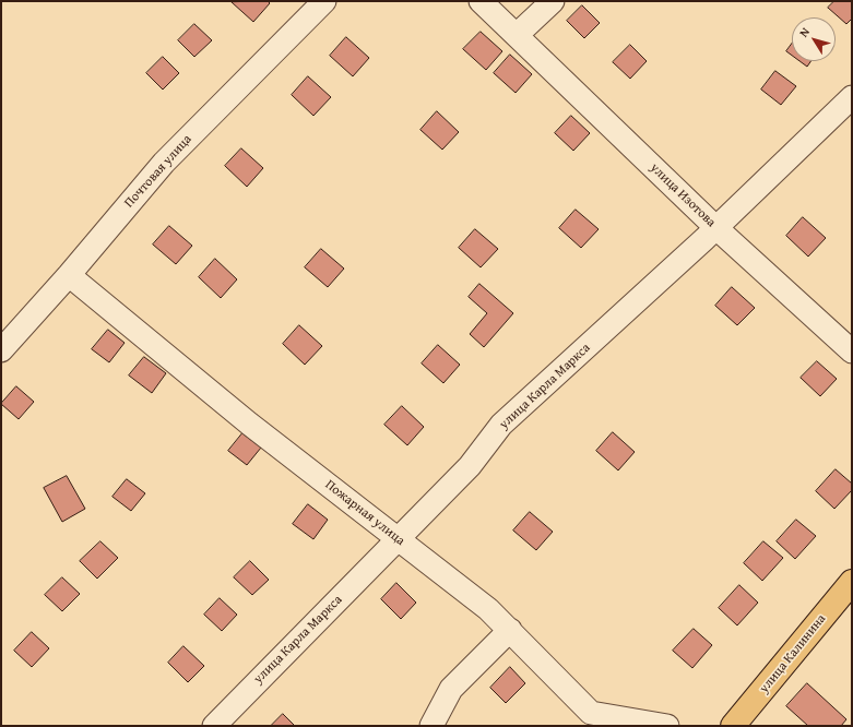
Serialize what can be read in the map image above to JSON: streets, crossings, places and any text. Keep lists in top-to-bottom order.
{
  "streets": {
    "main road": ["улица Калинина"],
    "street": [
      "Почтовая улица",
      "улица Изотова",
      "улица Карла Маркса",
      "Пожарная улица"
    ]
  },
  "crossings": [
    ["Почтовая улица", "Пожарная улица"],
    ["улица Изотова", "улица Карла Маркса"],
    ["улица Карла Маркса", "Пожарная улица"]
  ],
  "north": "top left"
}
